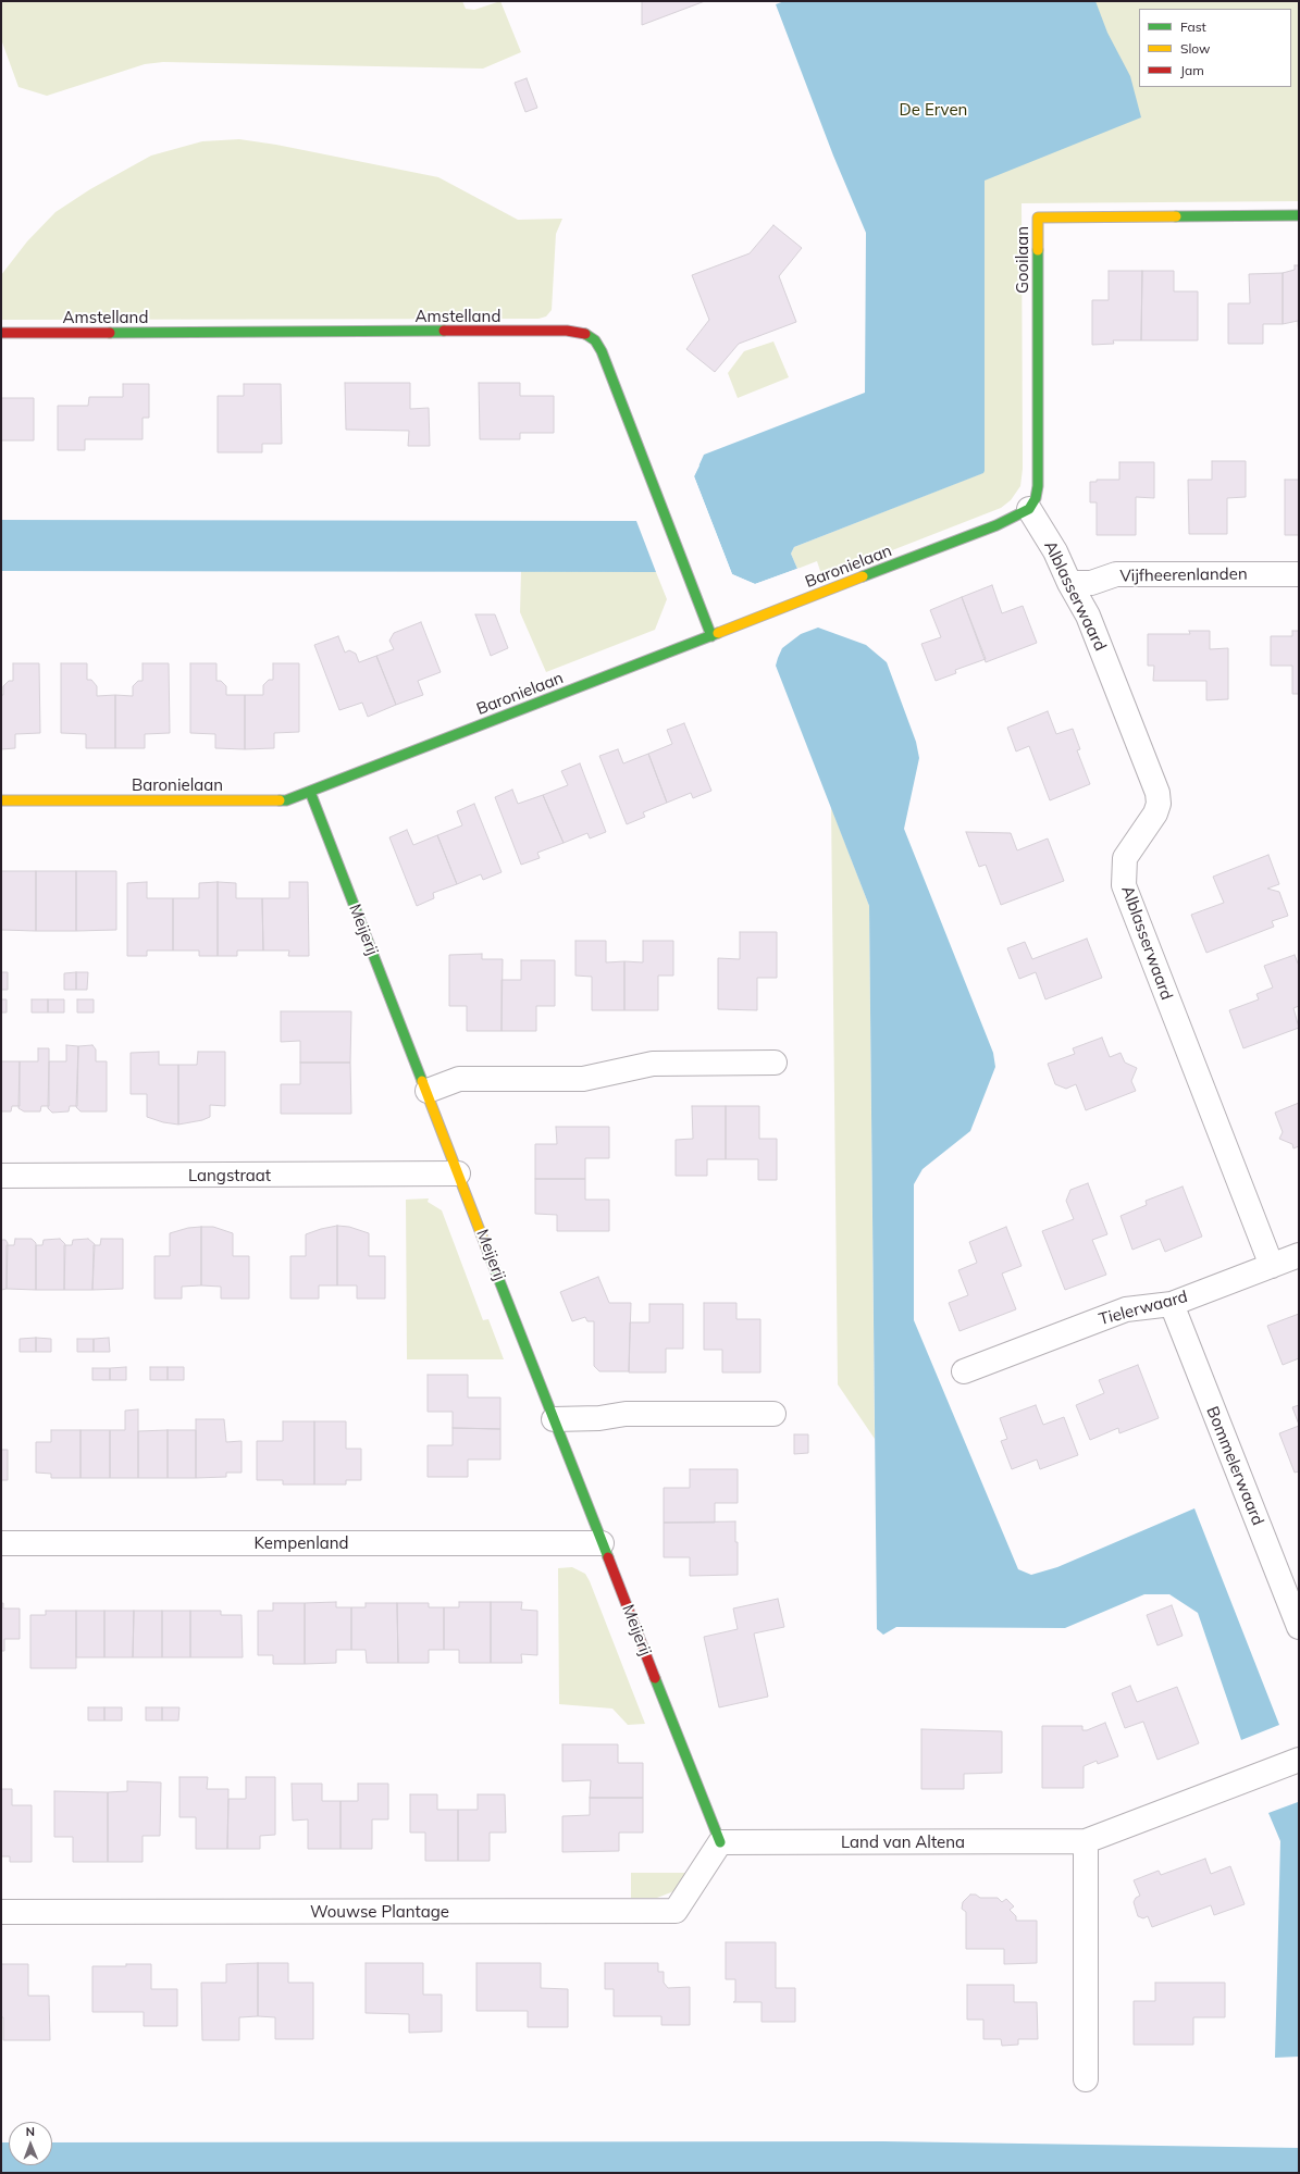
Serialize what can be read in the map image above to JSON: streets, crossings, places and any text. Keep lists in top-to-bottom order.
{
  "streets": {
    "street": [
      "Gooilaan",
      "Amstelland",
      "Baronielaan",
      "Vijfheerenlanden",
      "Alblasserwaard",
      "Meijerij",
      "Langstraat",
      "Tielerwaard",
      "Bommelerwaard",
      "Kempenland",
      "Land van Altena",
      "Wouwse Plantage"
    ]
  },
  "crossings": [
    ["Gooilaan", "Baronielaan"],
    ["Gooilaan", "Alblasserwaard"],
    ["Amstelland", "Baronielaan"],
    ["Baronielaan", "Alblasserwaard"],
    ["Baronielaan", "Meijerij"],
    ["Vijfheerenlanden", "Alblasserwaard"],
    ["Alblasserwaard", "Tielerwaard"],
    ["Meijerij", "Langstraat"],
    ["Meijerij", "Kempenland"],
    ["Meijerij", "Land van Altena"],
    ["Meijerij", "Wouwse Plantage"],
    ["Tielerwaard", "Bommelerwaard"],
    ["Land van Altena", "Wouwse Plantage"]
  ],
  "parks": ["De Erven"],
  "legend": ["Fast", "Slow", "Jam"],
  "north": "top"
}
